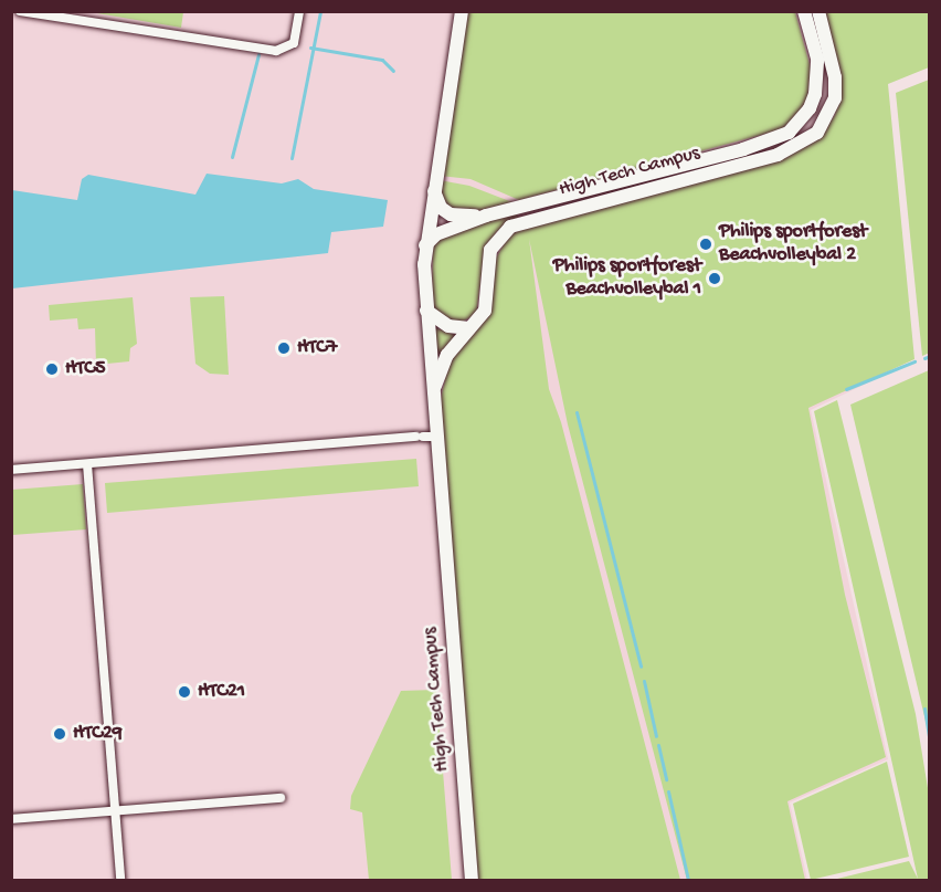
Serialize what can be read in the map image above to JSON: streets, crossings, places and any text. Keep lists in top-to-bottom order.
{
  "streets": {
    "street": ["High Tech Campus"]
  },
  "places": [
    "Philips sportforest Beachvolleybal 2",
    "Philips sportforest Beachvolleybal 1",
    "HTC7",
    "HTC5",
    "HTC21",
    "HTC29"
  ]
}
